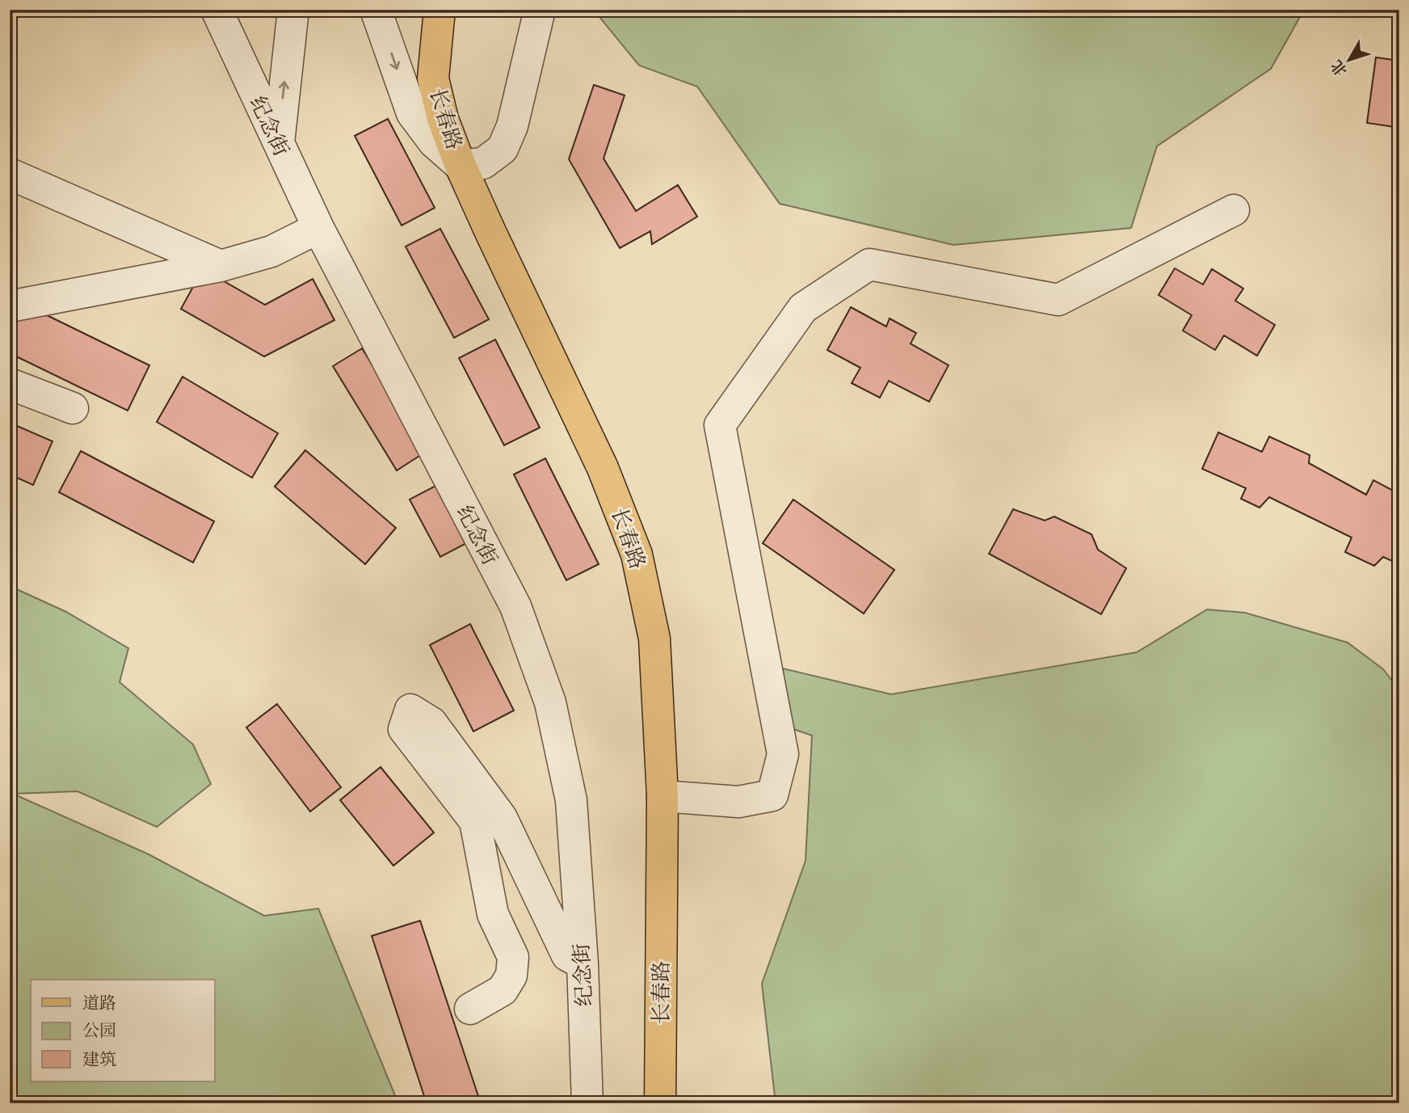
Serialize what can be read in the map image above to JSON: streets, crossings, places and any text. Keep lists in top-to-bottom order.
{
  "streets": {
    "main road": ["长春路"],
    "street": ["纪念街"]
  },
  "legend": ["道路", "公园", "建筑"],
  "north": "bottom left"
}
